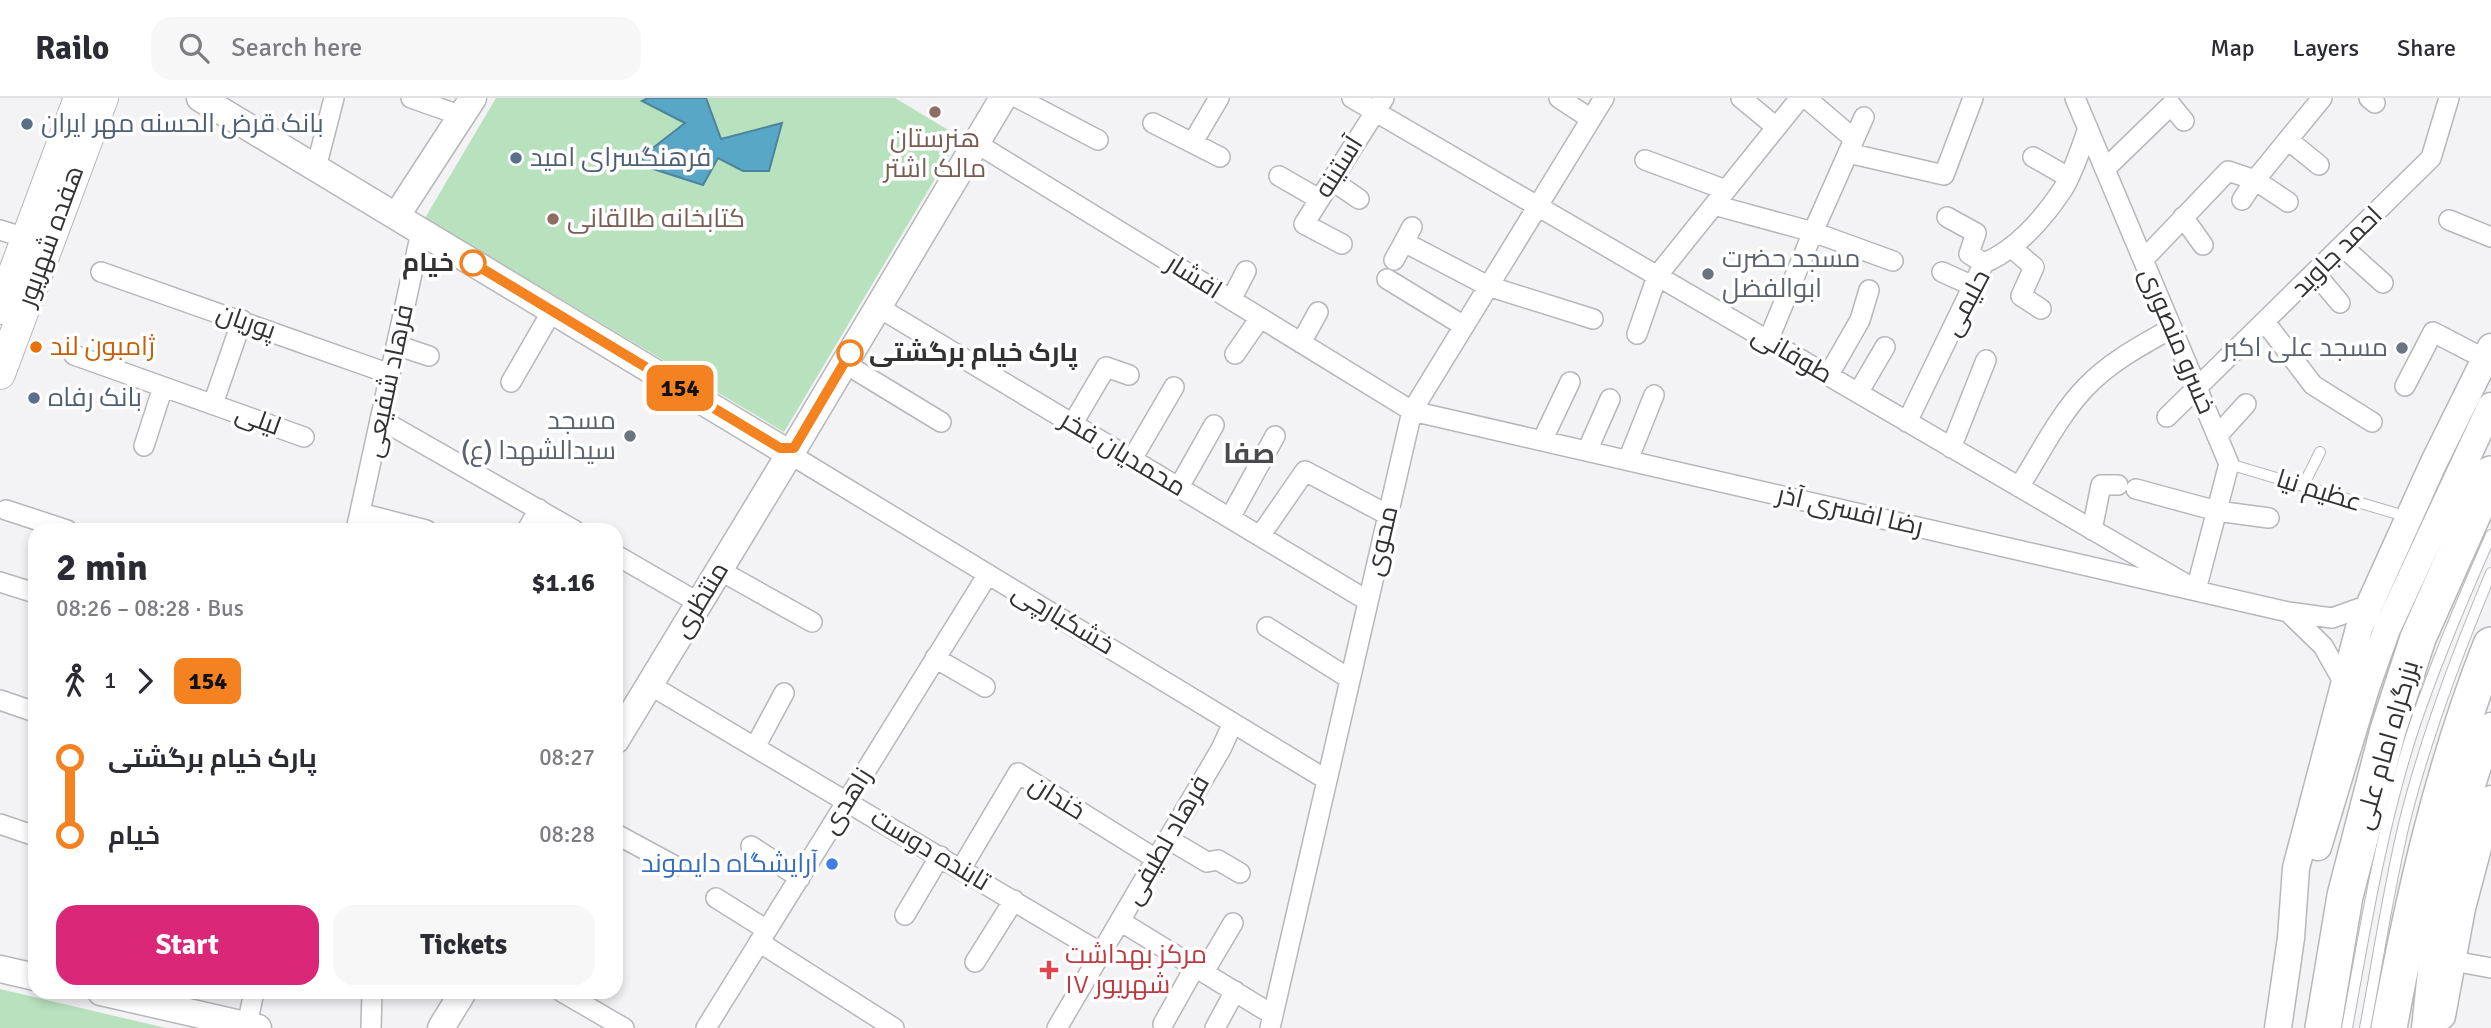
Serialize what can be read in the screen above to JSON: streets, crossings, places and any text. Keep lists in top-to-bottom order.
{
  "streets": {
    "highway": ["بزرگراه امام علی"],
    "main road": ["هفده شهریور", "منتظری", "خشکبارچی"],
    "street": [
      "آستینه",
      "احمد جاوید",
      "افشار",
      "حلیمی",
      "پوریان",
      "خسرو منصوری",
      "طوفانی",
      "فرهاد شفیعی",
      "لیلی",
      "محمدیان فخر",
      "رضا افسری آذر",
      "محوی",
      "خندان",
      "زاهدی",
      "فرهاد لطیفی",
      "تابنده دوست"
    ],
    "lane": ["عظیم نیا"]
  },
  "crossings": [
    ["آستینه", "طوفانی"],
    ["احمد جاوید", "خسرو منصوری"],
    ["افشار", "رضا افسری آذر"],
    ["افشار", "محوی"],
    ["افشار", "منتظری"],
    ["حلیمی", "خسرو منصوری"],
    ["حلیمی", "طوفانی"],
    ["پوریان", "فرهاد شفیعی"],
    ["پوریان", "لیلی"],
    ["خسرو منصوری", "عظیم نیا"],
    ["طوفانی", "رضا افسری آذر"],
    ["طوفانی", "محوی"],
    ["فرهاد شفیعی", "خشکبارچی"],
    ["محمدیان فخر", "محوی"],
    ["محمدیان فخر", "منتظری"],
    ["رضا افسری آذر", "محوی"],
    ["محوی", "خشکبارچی"],
    ["منتظری", "خشکبارچی"],
    ["منتظری", "تابنده دوست"],
    ["خشکبارچی", "زاهدی"],
    ["خشکبارچی", "فرهاد لطیفی"],
    ["خندان", "فرهاد لطیفی"],
    ["خندان", "تابنده دوست"],
    ["زاهدی", "تابنده دوست"],
    ["فرهاد لطیفی", "تابنده دوست"]
  ],
  "districts": ["صفا"],
  "places": {
    "other": [
      "هنرستان مالک اشتر",
      "بانک قرض الحسنه مهر ایران",
      "فرهنگسرای امید",
      "کتابخانه طالقانی",
      "خیام",
      "مسجد حضرت ابوالفضل",
      "ژامبون لند",
      "مسجد علی اکبر",
      "پارک خیام برگشتی",
      "بانک رفاه",
      "مسجد سیدالشهدا (ع)",
      "آرایشگاه دایموند"
    ],
    "health": ["مرکز بهداشت ۱۷ شهریور"]
  },
  "lines": ["bus line 154"],
  "page": {
    "header": "Railo",
    "search": "Search here",
    "nav": ["Map", "Layers", "Share"],
    "on_map": "154",
    "heading": ["2 min", "08:26 – 08:28 · Bus", "$1.16"],
    "legs": ["1", "154"],
    "list": [
      {
        "name": "پارک خیام برگشتی",
        "value": "08:27"
      },
      {
        "name": "خیام",
        "value": "08:28"
      }
    ],
    "buttons": ["Start", "Tickets"]
  }
}
